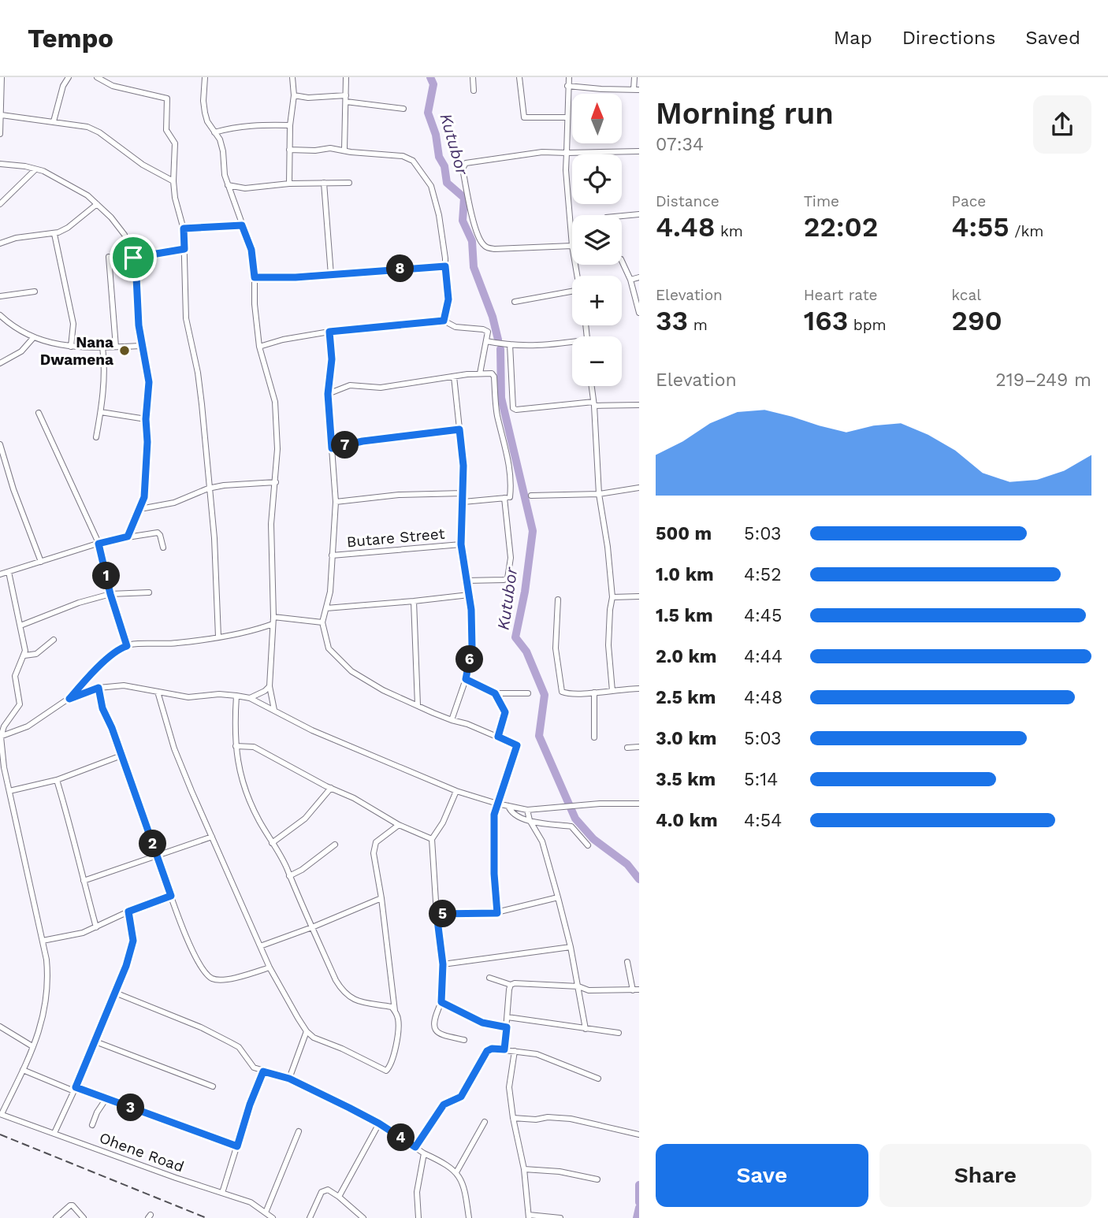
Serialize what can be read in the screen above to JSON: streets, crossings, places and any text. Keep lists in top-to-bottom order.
{
  "streets": {
    "street": ["Butare Street", "Ohene Road"]
  },
  "water": ["Kutubor"],
  "places": ["Nana Dwamena"],
  "north": "top",
  "page": {
    "header": "Tempo",
    "nav": ["Map", "Directions", "Saved"],
    "heading": ["Morning run", "07:34"],
    "map_buttons": ["+", "−"],
    "stats": [
      ["Distance", "4.48 km"],
      ["Time", "22:02"],
      ["Pace", "4:55 /km"],
      ["Elevation", "33 m"],
      ["Heart rate", "163 bpm"],
      ["kcal", "290"]
    ],
    "pins": [
      "8",
      "7",
      "1",
      "6",
      "2",
      "5",
      "3",
      "4"
    ],
    "chart": ["Elevation", "219–249 m"],
    "list": [
      {
        "name": "500 m",
        "note": "5:03"
      },
      {
        "name": "1.0 km",
        "note": "4:52"
      },
      {
        "name": "1.5 km",
        "note": "4:45"
      },
      {
        "name": "2.0 km",
        "note": "4:44"
      },
      {
        "name": "2.5 km",
        "note": "4:48"
      },
      {
        "name": "3.0 km",
        "note": "5:03"
      },
      {
        "name": "3.5 km",
        "note": "5:14"
      },
      {
        "name": "4.0 km",
        "note": "4:54"
      }
    ],
    "buttons": ["Save", "Share"]
  }
}
